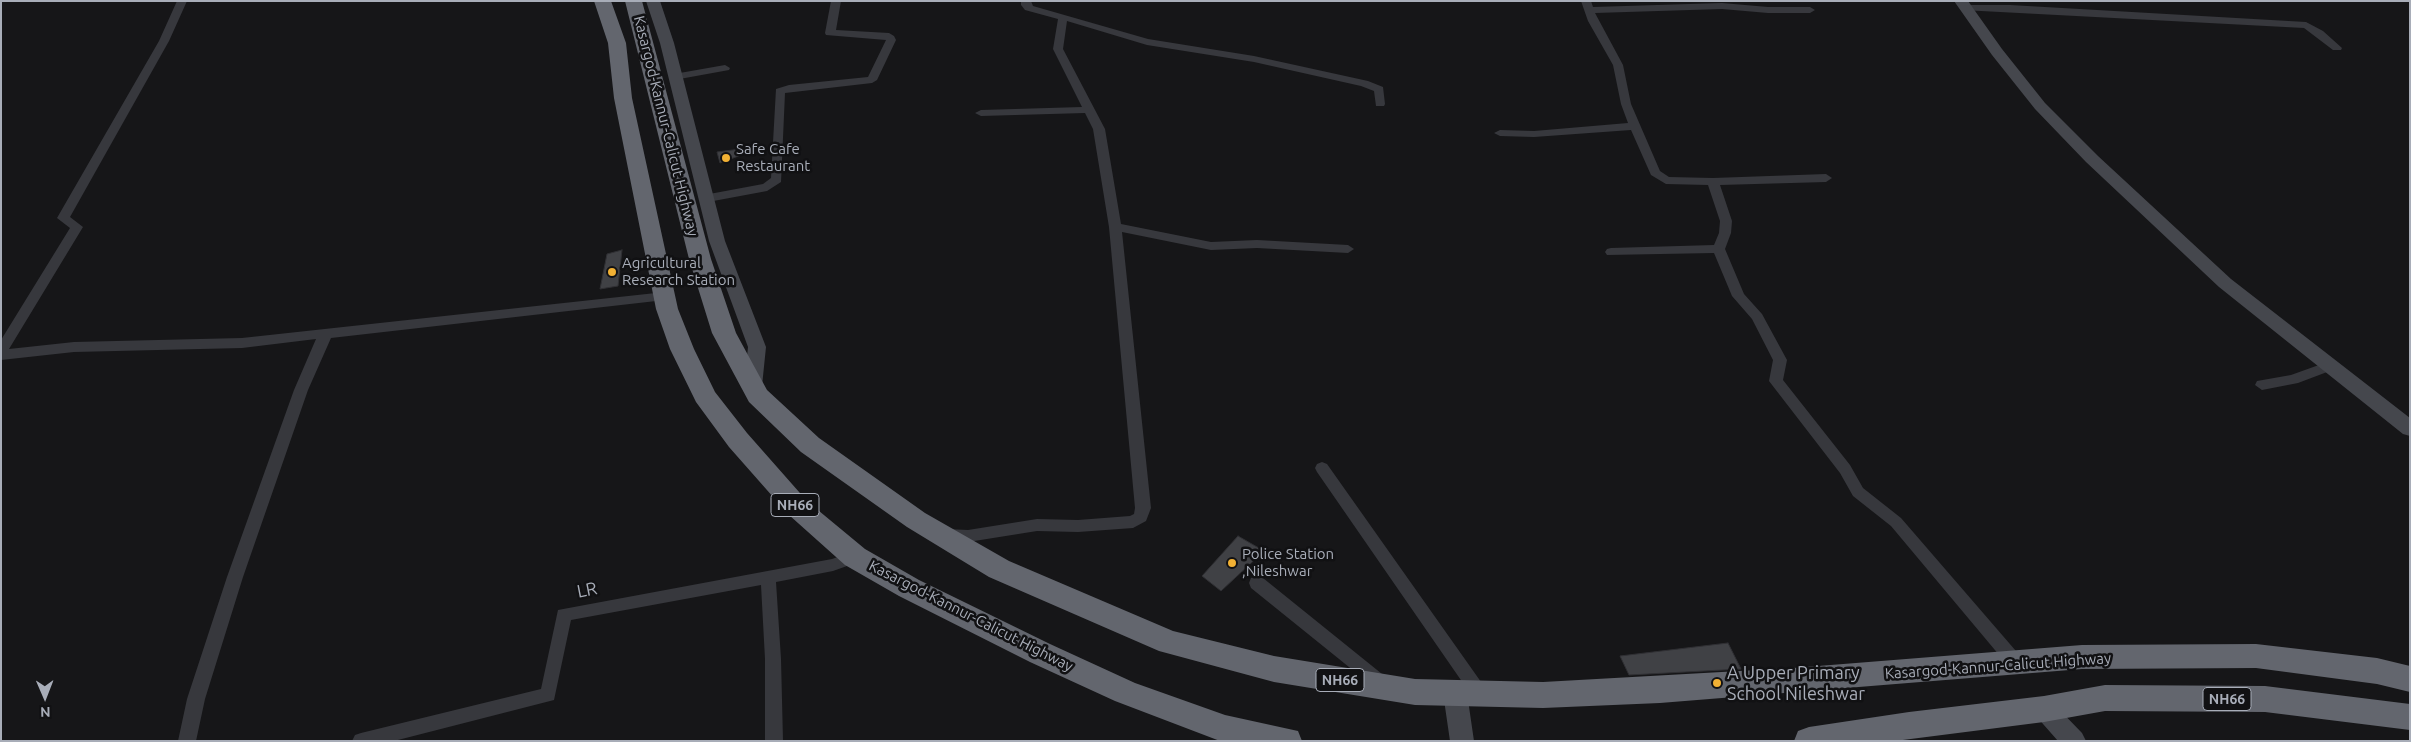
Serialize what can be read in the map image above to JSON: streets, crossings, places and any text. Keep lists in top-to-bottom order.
{
  "streets": {
    "highway": ["Kasargod-Kannur-Calicut Highway", "NH66"],
    "street": ["LR"]
  },
  "crossings": [
    ["Kasargod-Kannur-Calicut Highway", "LR"]
  ],
  "places": [
    "Safe Cafe Restaurant",
    "Agricultural Research Station",
    "Police Station ,Nileshwar",
    "A Upper Primary School Nileshwar"
  ],
  "north": "bottom"
}
